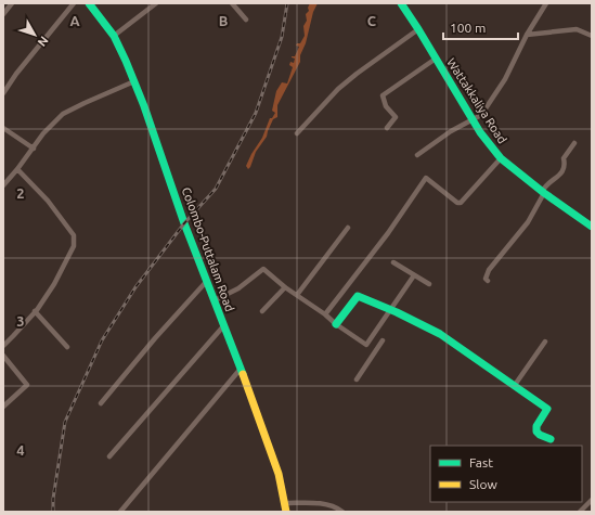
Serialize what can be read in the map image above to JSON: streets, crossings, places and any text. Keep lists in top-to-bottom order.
{
  "streets": {
    "main road": ["Wattakkaliya Road", "Colombo-Puttalam Road"]
  },
  "legend": ["Fast", "Slow"],
  "scale_bar": "100 m",
  "north": "bottom right",
  "grid": {
    "columns": ["A", "B", "C"],
    "rows": ["2", "3", "4"]
  }
}
